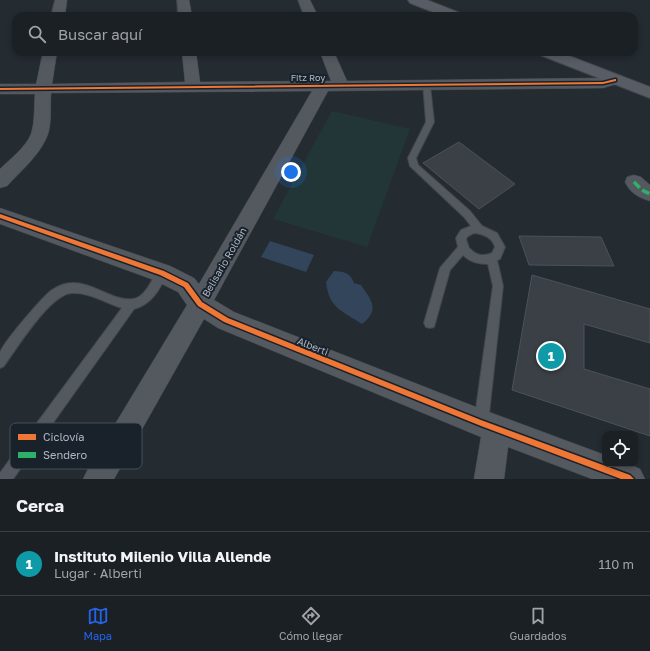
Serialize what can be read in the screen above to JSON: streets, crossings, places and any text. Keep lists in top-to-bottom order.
{
  "streets": {
    "street": ["Fitz Roy", "Belisario Roldán", "Alberti"]
  },
  "crossings": [
    ["Fitz Roy", "Belisario Roldán"],
    ["Belisario Roldán", "Alberti"]
  ],
  "legend": ["Ciclovía", "Sendero"],
  "page": {
    "search": "Buscar aquí",
    "pins": "1",
    "heading": "Cerca",
    "list": [
      {
        "mark": "1",
        "name": "Instituto Milenio Villa Allende",
        "note": "Lugar · Alberti",
        "value": "110 m"
      }
    ],
    "nav": ["Mapa", "Cómo llegar", "Guardados"]
  }
}
